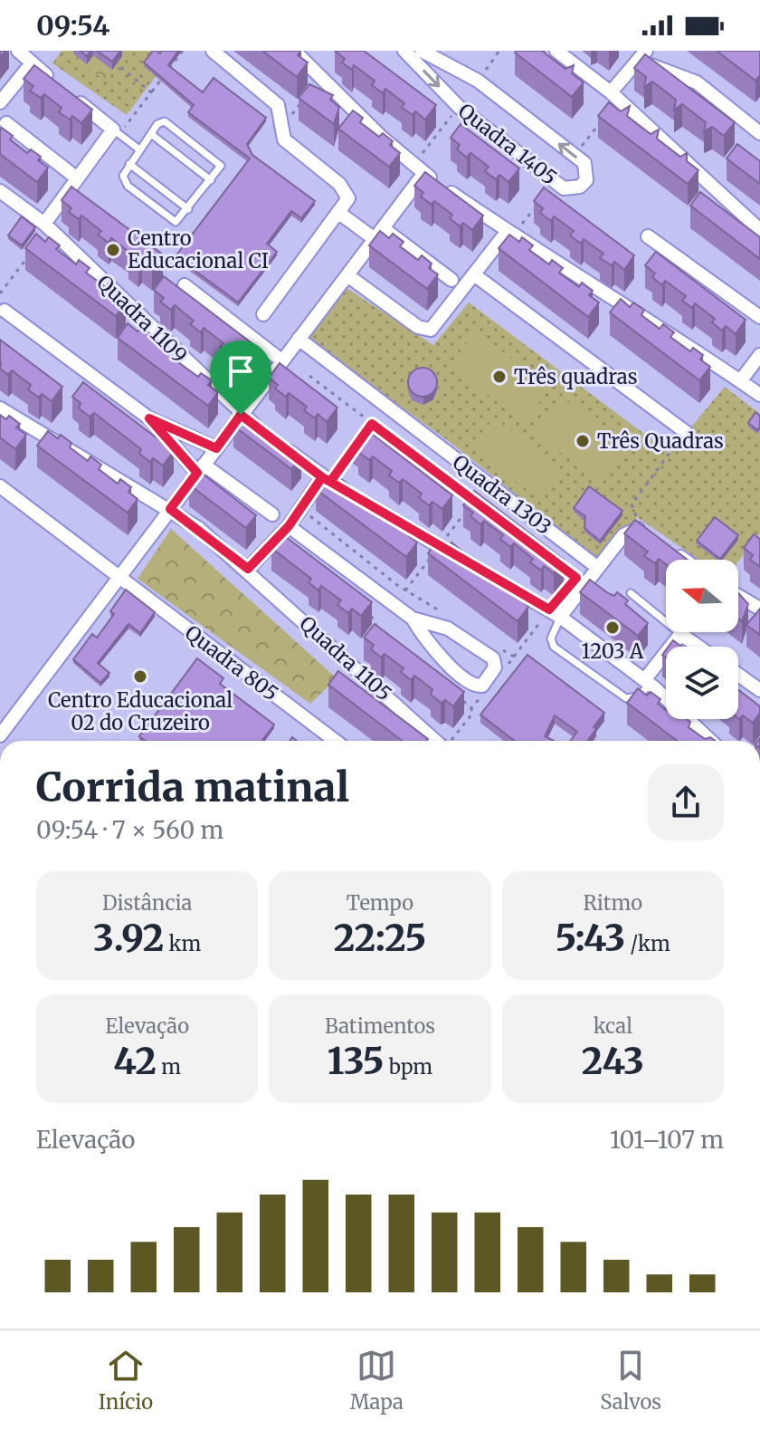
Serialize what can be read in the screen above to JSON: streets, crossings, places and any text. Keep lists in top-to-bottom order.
{
  "streets": {
    "street": [
      "Quadra 1405",
      "Quadra 1109",
      "Quadra 1303",
      "Quadra 1105",
      "Quadra 805"
    ]
  },
  "places": [
    "Centro Educacional CI",
    "Três quadras",
    "Três Quadras",
    "1203 A",
    "Centro Educacional 02 do Cruzeiro"
  ],
  "north": "left",
  "page": {
    "status": "09:54",
    "heading": ["Corrida matinal", "09:54 · 7 × 560 m"],
    "stats": [
      ["Distância", "3.92 km"],
      ["Tempo", "22:25"],
      ["Ritmo", "5:43 /km"],
      ["Elevação", "42 m"],
      ["Batimentos", "135 bpm"],
      ["kcal", "243"]
    ],
    "chart": ["Elevação", "101–107 m"],
    "tabs": ["Início", "Mapa", "Salvos"]
  }
}
